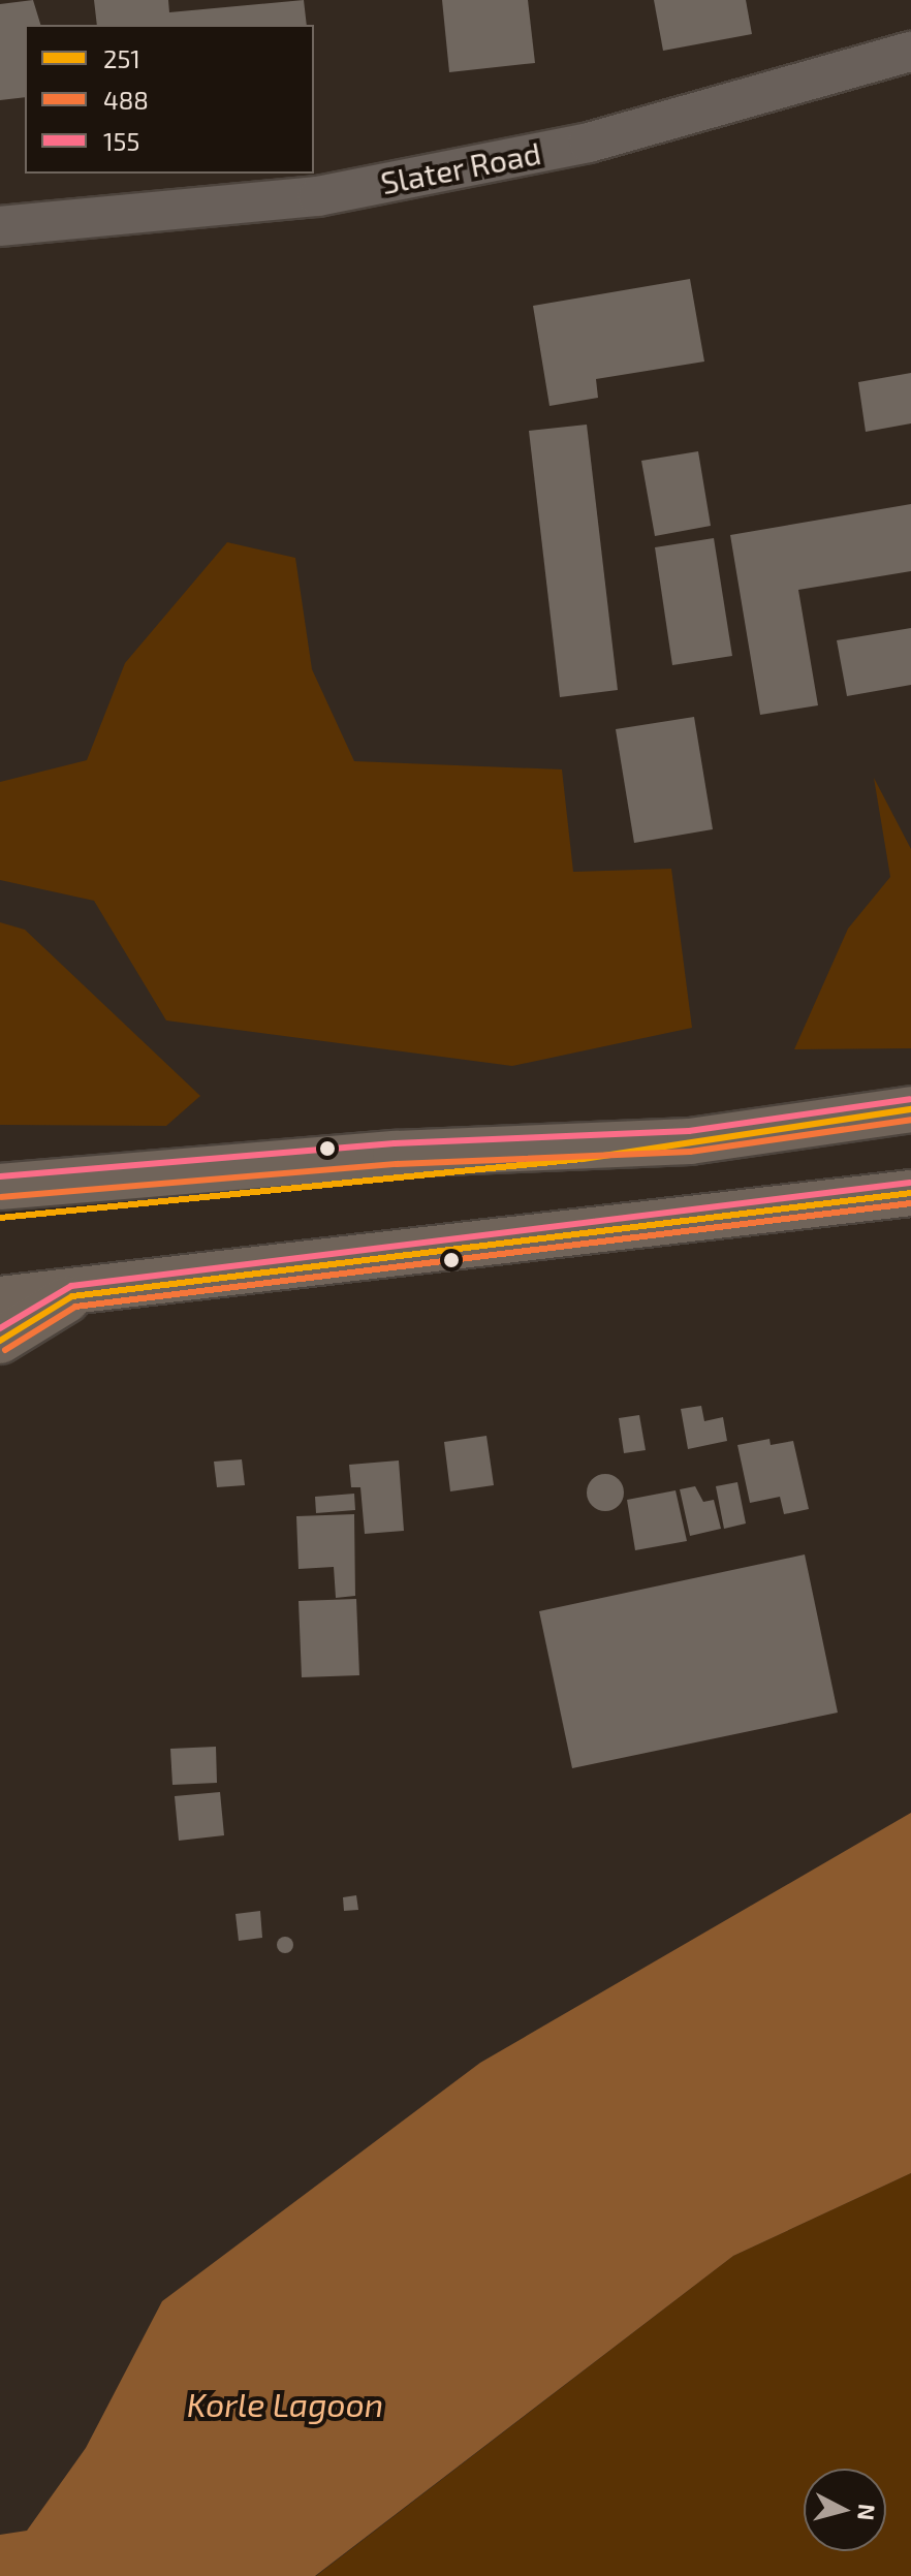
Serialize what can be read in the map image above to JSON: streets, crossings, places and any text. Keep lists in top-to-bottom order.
{
  "streets": {
    "street": ["Slater Road"]
  },
  "water": ["Korle Lagoon"],
  "lines": ["transit line 155", "transit line 251", "transit line 488"],
  "legend": ["251", "488", "155"],
  "north": "right"
}
